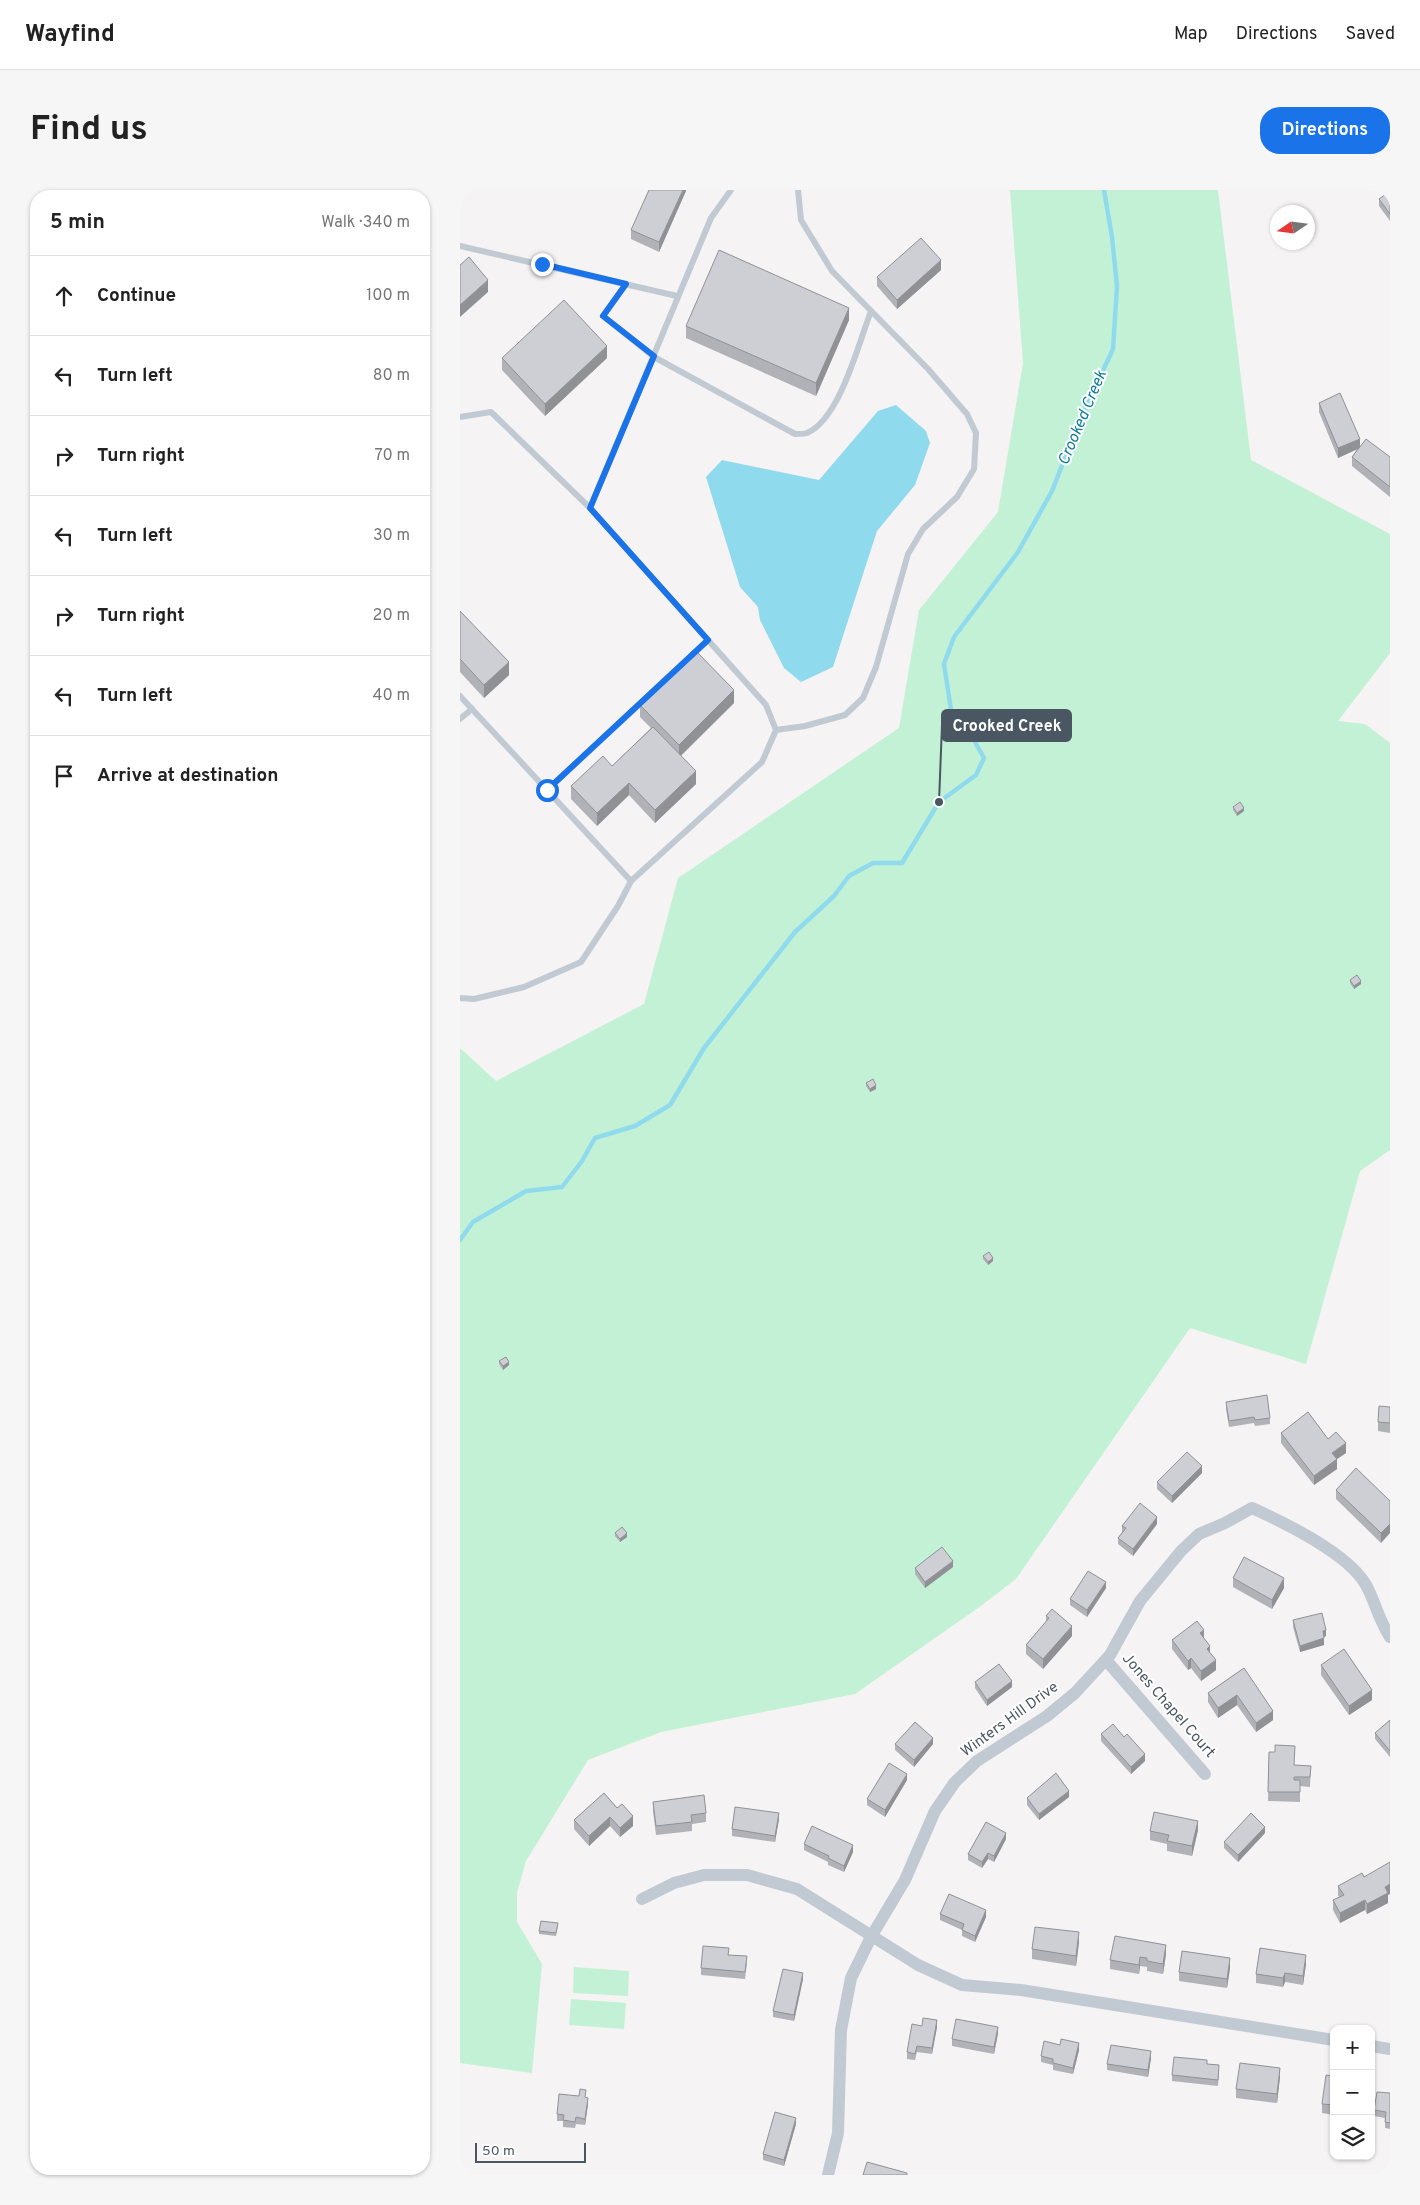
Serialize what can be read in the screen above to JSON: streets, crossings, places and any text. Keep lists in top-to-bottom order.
{
  "streets": {
    "street": ["Jones Chapel Court", "Winters Hill Drive"]
  },
  "crossings": [
    ["Jones Chapel Court", "Winters Hill Drive"]
  ],
  "water": ["Crooked Creek"],
  "places": ["Crooked Creek"],
  "scale_bar": "50 m",
  "north": "left",
  "page": {
    "header": "Wayfind",
    "nav": ["Map", "Directions", "Saved"],
    "buttons": "Directions",
    "title": "Find us",
    "heading": ["5 min", "Walk · 340 m"],
    "list": [
      ["Continue", "100 m"],
      ["Turn left", "80 m"],
      ["Turn right", "70 m"],
      ["Turn left", "30 m"],
      ["Turn right", "20 m"],
      ["Turn left", "40 m"],
      "Arrive at destination"
    ],
    "map_buttons": ["+", "−"],
    "scale": "50 m"
  }
}
